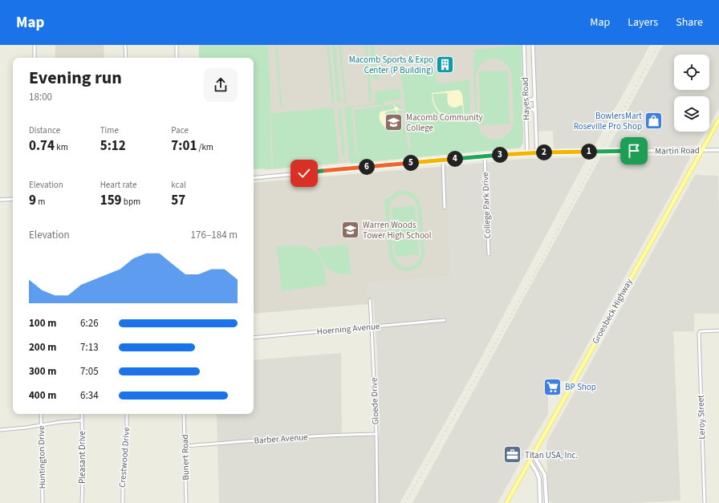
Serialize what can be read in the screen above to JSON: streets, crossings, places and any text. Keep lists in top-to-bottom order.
{
  "streets": {
    "main road": ["Groesbeck Highway"],
    "street": [
      "Hayes Road",
      "Martin Road",
      "College Park Drive",
      "Hoerning Avenue",
      "Gloede Drive",
      "Leroy Street",
      "Barber Avenue",
      "Huntington Drive",
      "Pleasant Drive",
      "Crestwood Drive",
      "Bunert Road"
    ]
  },
  "crossings": [
    ["Hayes Road", "Martin Road"],
    ["Martin Road", "College Park Drive"],
    ["Martin Road", "Groesbeck Highway"],
    ["Hoerning Avenue", "Gloede Drive"],
    ["Gloede Drive", "Barber Avenue"],
    ["Barber Avenue", "Bunert Road"]
  ],
  "places": {
    "building": ["Macomb Sports & Expo Center (P Building)"],
    "shop": ["BowlersMart Roseville Pro Shop"],
    "school or university": ["Macomb Community College", "Warren Woods Tower High School"],
    "supermarket": ["BP Shop"],
    "office": ["Titan USA, Inc."]
  },
  "page": {
    "header": "Map",
    "nav": ["Map", "Layers", "Share"],
    "heading": ["Evening run", "18:00"],
    "stats": [
      ["Distance", "0.74 km"],
      ["Time", "5:12"],
      ["Pace", "7:01 /km"],
      ["Elevation", "9 m"],
      ["Heart rate", "159 bpm"],
      ["kcal", "57"]
    ],
    "pins": [
      "1",
      "2",
      "3",
      "4",
      "5",
      "6"
    ],
    "chart": ["Elevation", "176–184 m"],
    "list": [
      {
        "name": "100 m",
        "note": "6:26"
      },
      {
        "name": "200 m",
        "note": "7:13"
      },
      {
        "name": "300 m",
        "note": "7:05"
      },
      {
        "name": "400 m",
        "note": "6:34"
      }
    ]
  }
}
